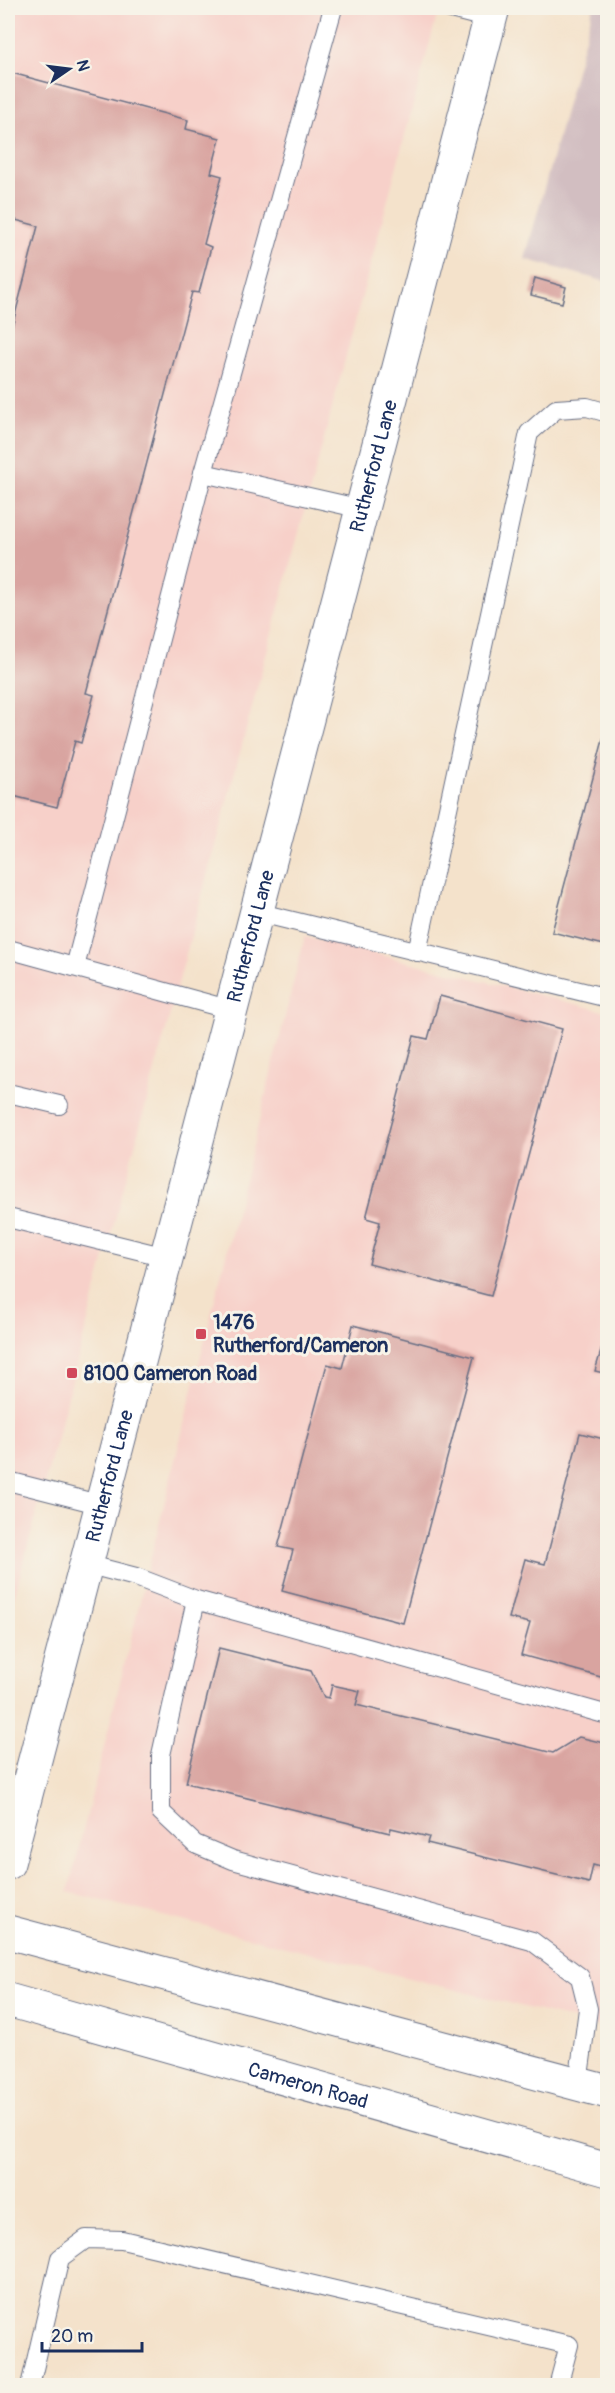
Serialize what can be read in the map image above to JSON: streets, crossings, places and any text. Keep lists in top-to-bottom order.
{
  "streets": {
    "street": ["Rutherford Lane", "Cameron Road"]
  },
  "places": {
    "transit": ["1476 Rutherford/Cameron", "8100 Cameron Road"]
  },
  "scale_bar": "20 m",
  "north": "right"
}
